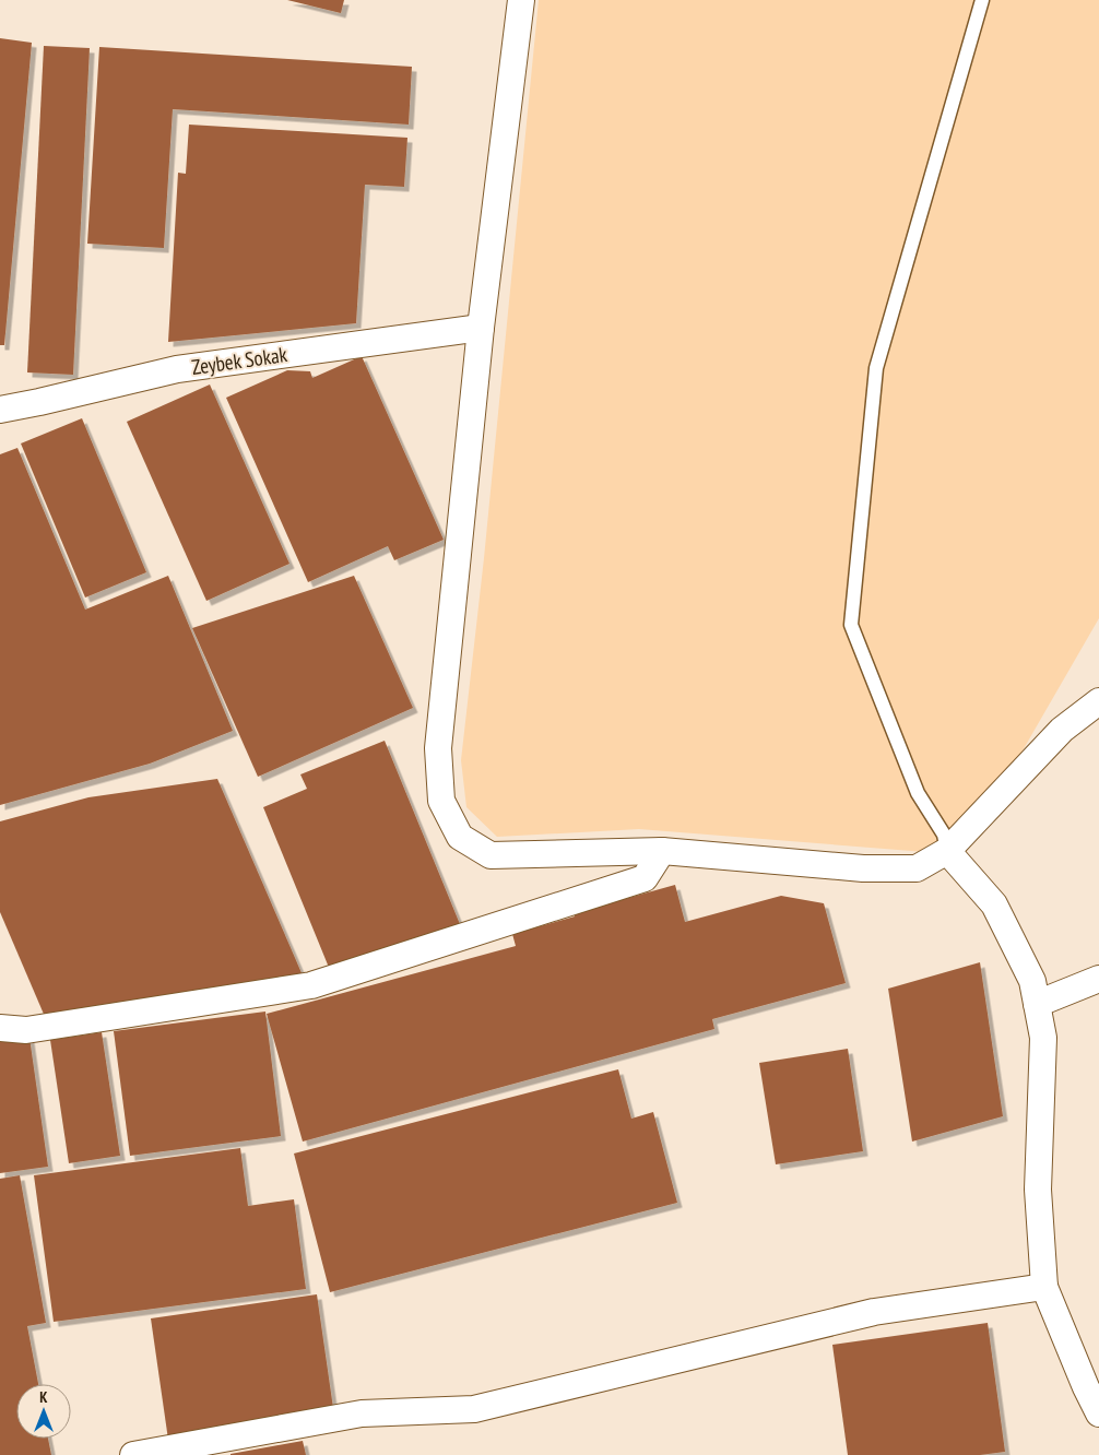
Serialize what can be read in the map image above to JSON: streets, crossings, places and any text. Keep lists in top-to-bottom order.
{
  "streets": {
    "street": ["Zeybek Sokak"]
  },
  "north": "top"
}
